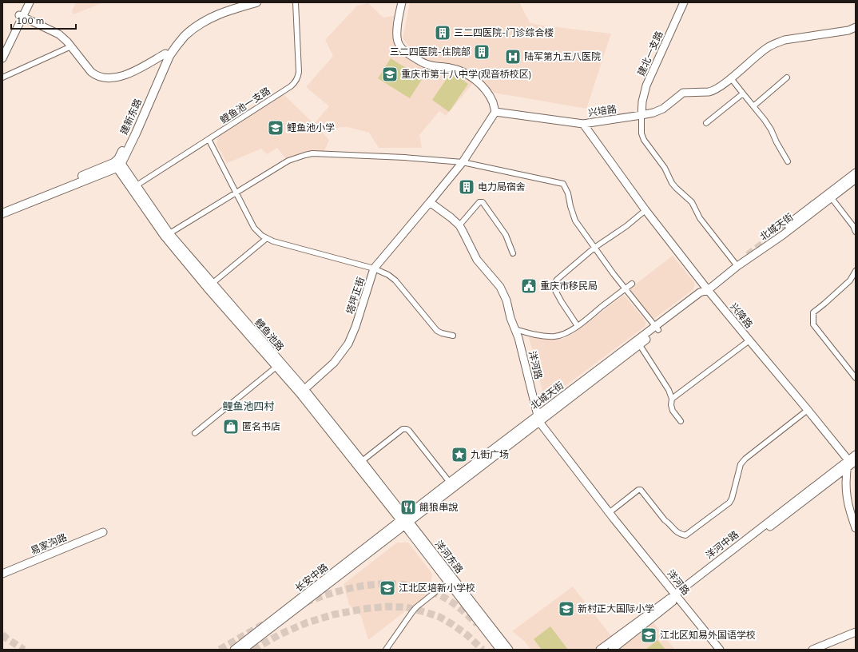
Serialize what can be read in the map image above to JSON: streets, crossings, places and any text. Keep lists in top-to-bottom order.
{
  "streets": {
    "main road": ["建新东路"],
    "street": [
      "建北一支路",
      "鲤鱼池一支路",
      "兴培路",
      "北城天街",
      "塔坪正街",
      "兴降路",
      "鲤鱼池路",
      "洋河路",
      "易家沟路",
      "洋河中路",
      "洋河东路",
      "长安中路"
    ]
  },
  "crossings": [
    ["建北一支路", "兴培路"],
    ["鲤鱼池一支路", "鲤鱼池路"],
    ["兴培路", "兴降路"],
    ["建新东路", "鲤鱼池路"],
    ["北城天街", "兴降路"],
    ["北城天街", "鲤鱼池路"],
    ["北城天街", "洋河路"],
    ["北城天街", "洋河东路"],
    ["北城天街", "长安中路"],
    ["塔坪正街", "鲤鱼池路"],
    ["塔坪正街", "洋河路"],
    ["兴降路", "洋河中路"],
    ["鲤鱼池路", "洋河东路"],
    ["鲤鱼池路", "长安中路"],
    ["洋河路", "洋河中路"],
    ["洋河东路", "长安中路"]
  ],
  "districts": ["鲤鱼池四村"],
  "places": {
    "building": ["三二四医院-门诊综合楼", "三二四医院-住院部", "电力局宿舍"],
    "hospital": ["陆军第九五八医院"],
    "school or university": [
      "重庆市第十八中学(观音桥校区)",
      "鲤鱼池小学",
      "江北区培新小学校",
      "新村正大国际小学",
      "江北区知易外国语学校"
    ],
    "public building": ["重庆市移民局"],
    "shop": ["匿名书店"],
    "place": ["九街广场"],
    "restaurant": ["餓狼串說"]
  },
  "scale_bar": "100 m"
}
